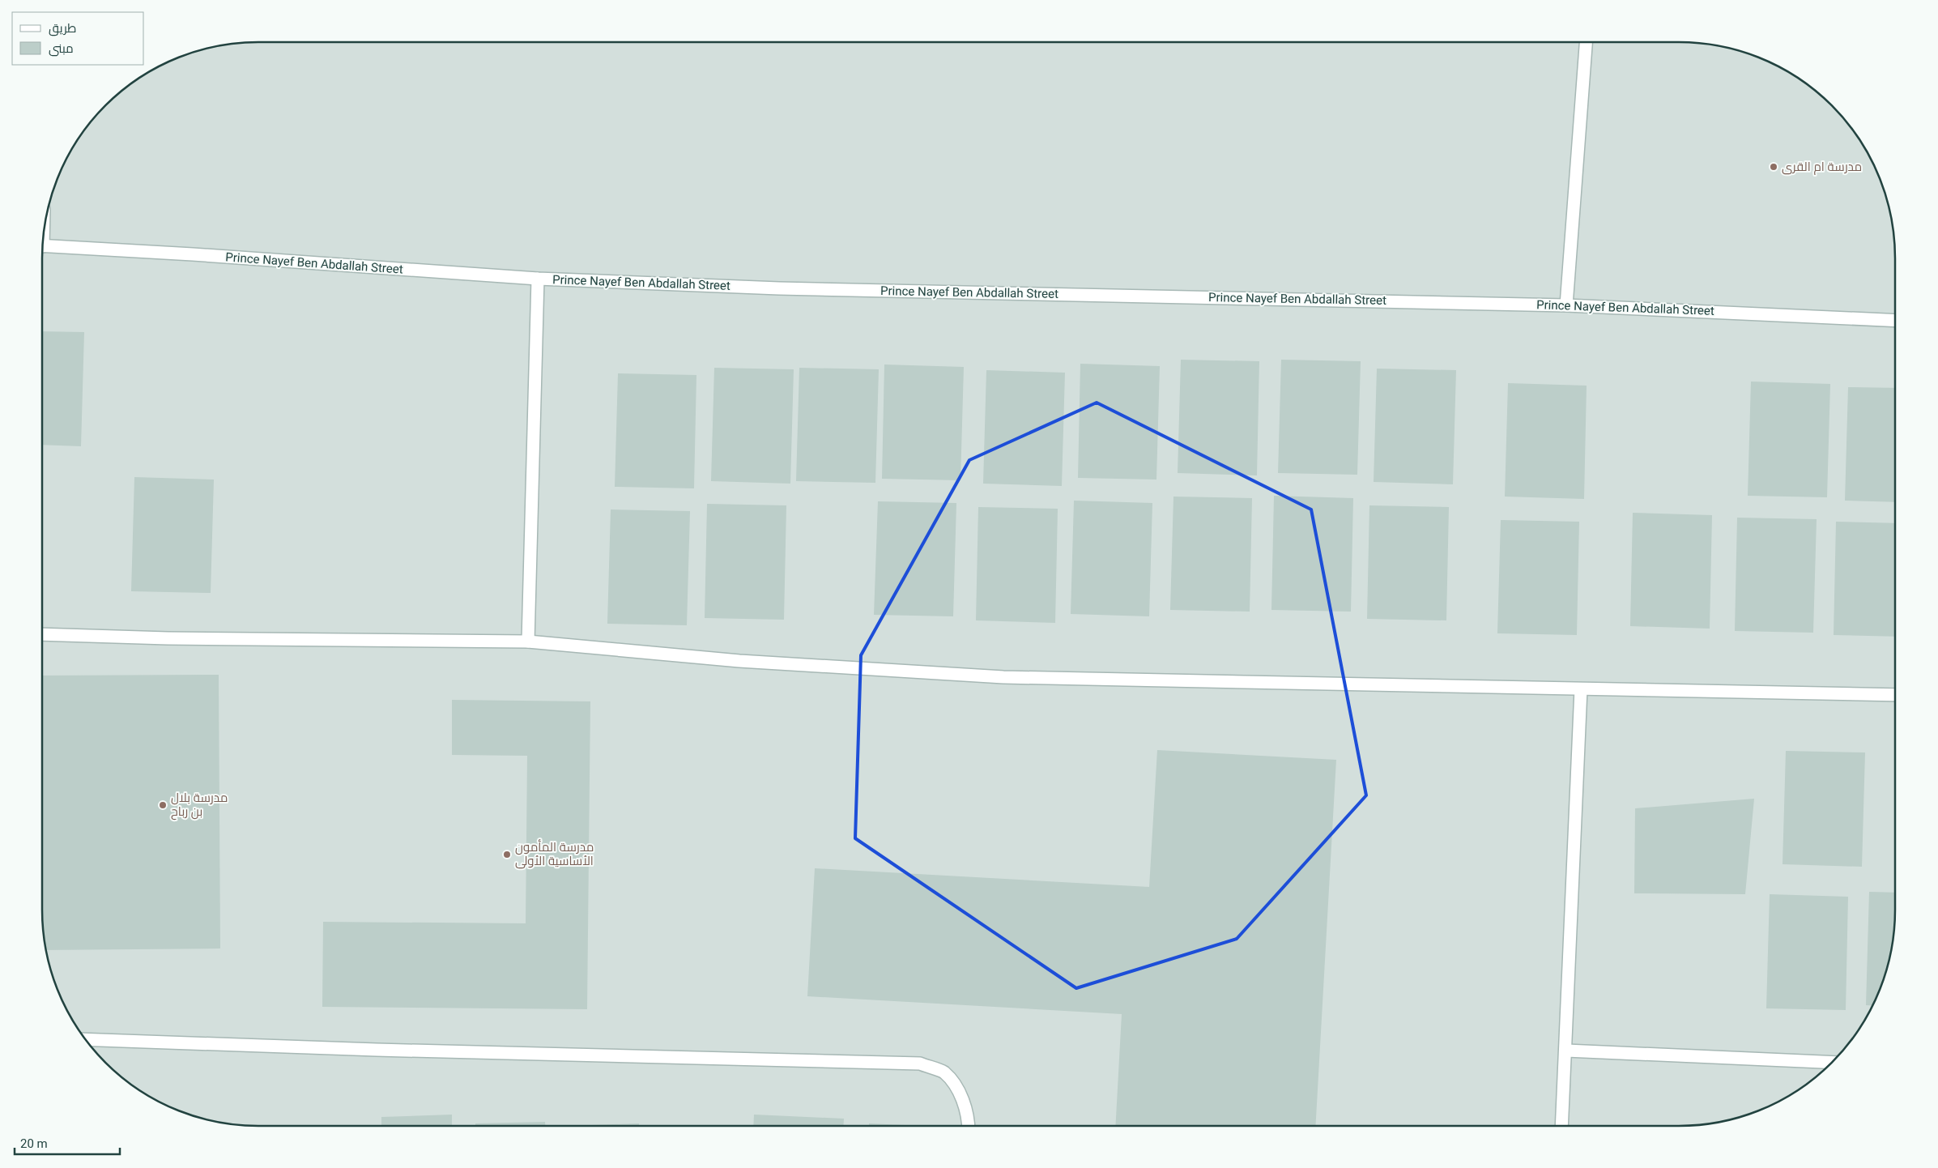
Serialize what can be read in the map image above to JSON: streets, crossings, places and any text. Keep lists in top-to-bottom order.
{
  "streets": {
    "street": ["Prince Nayef Ben Abdallah Street"]
  },
  "places": ["مدرسة ام القرى", "مدرسة بلال بن رباح", "مدرسة المأمون الأساسية الأولى"],
  "legend": ["طريق", "مبنى"],
  "scale_bar": "20 m"
}
